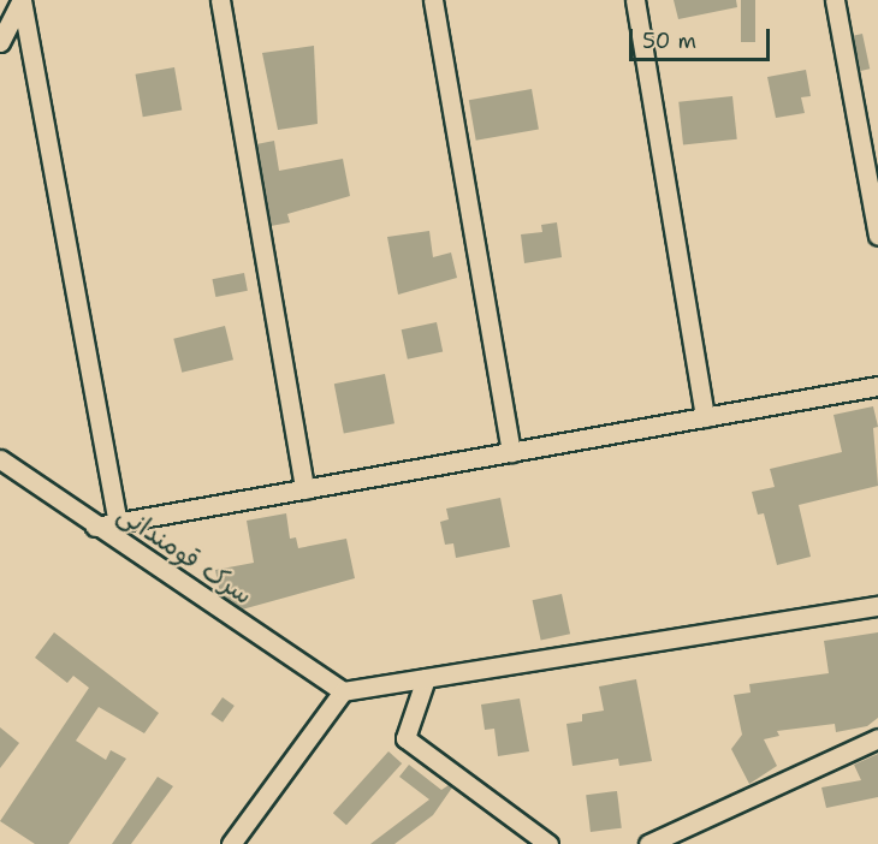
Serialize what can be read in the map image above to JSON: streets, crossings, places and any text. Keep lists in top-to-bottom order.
{
  "streets": {
    "street": ["سرک قومندانی"]
  },
  "scale_bar": "50 m"
}
